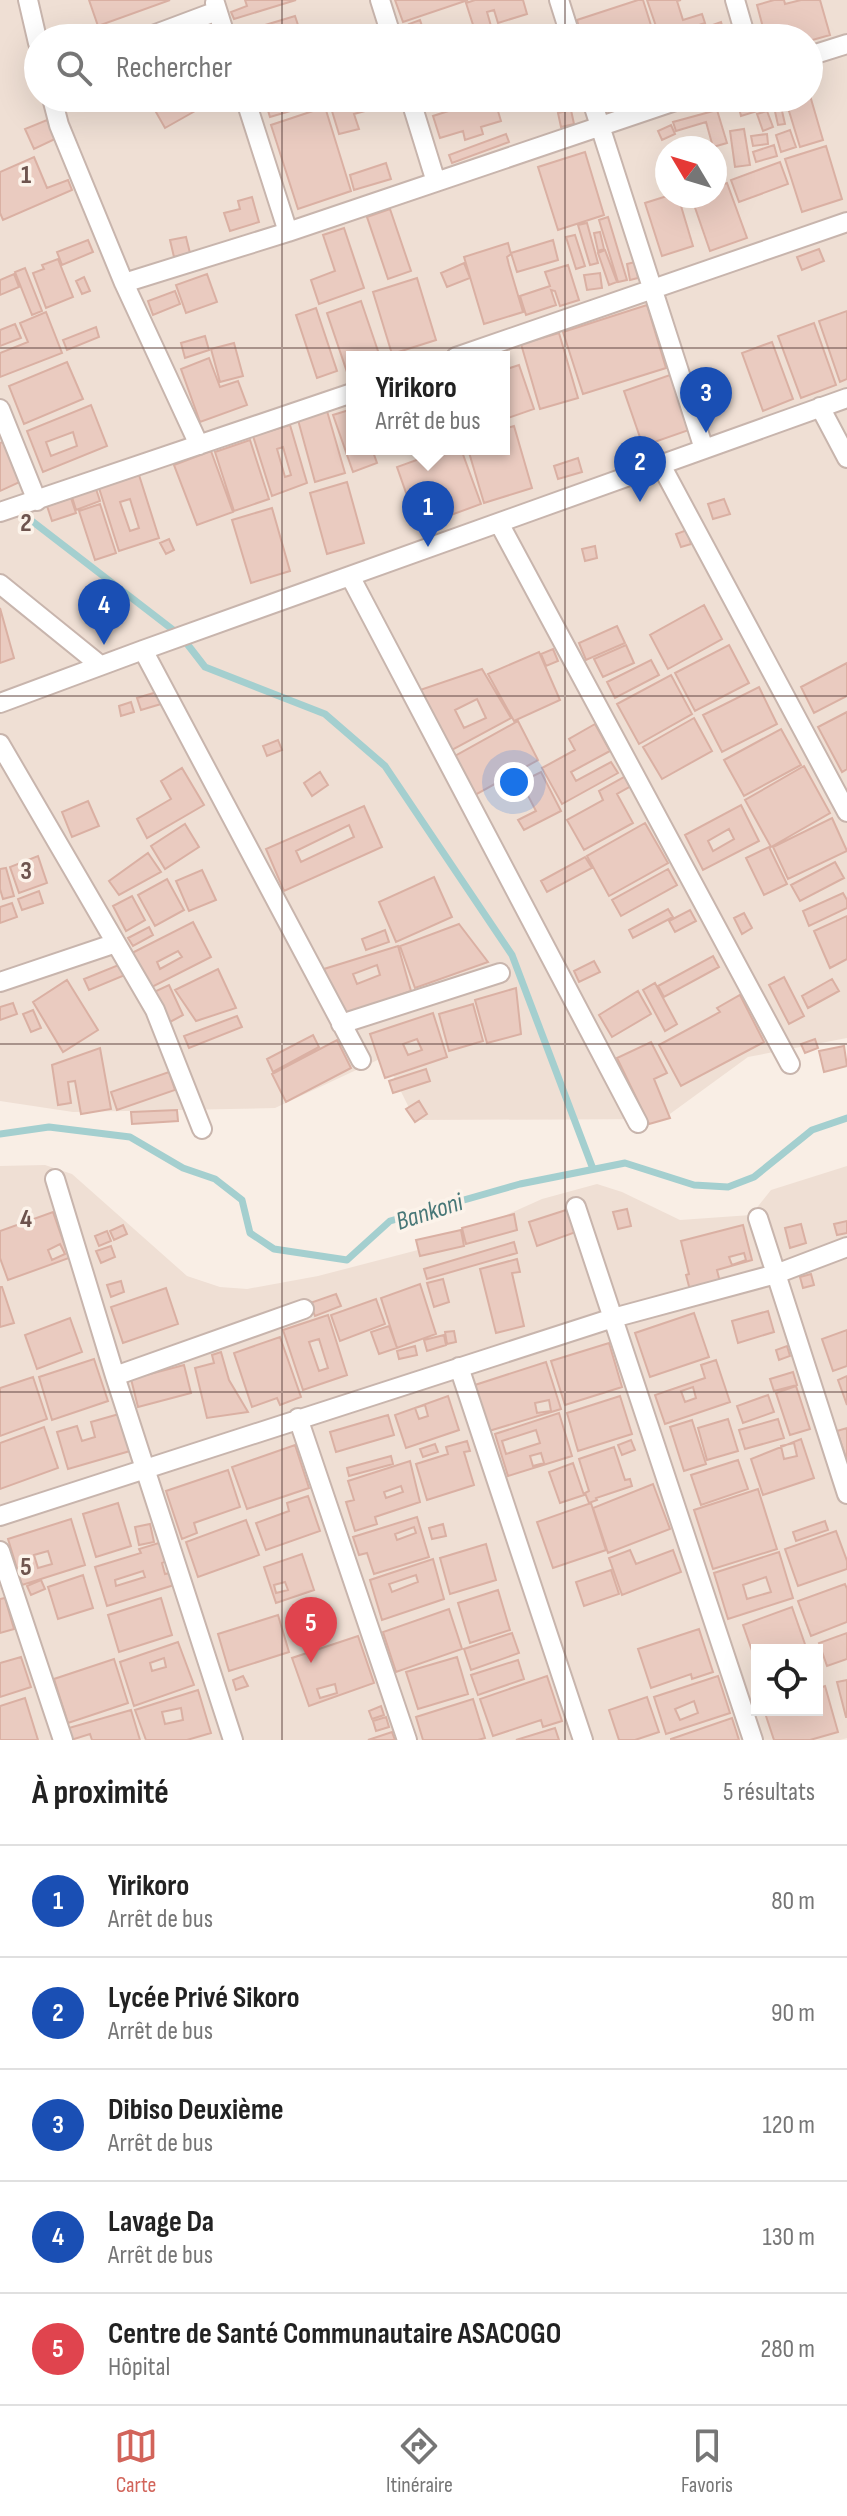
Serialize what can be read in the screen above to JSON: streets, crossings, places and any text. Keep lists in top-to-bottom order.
{
  "water": ["Bankoni"],
  "north": "top left",
  "page": {
    "search": "Rechercher",
    "popup": ["Yirikoro", "Arrêt de bus"],
    "pins": [
      "3",
      "2",
      "1",
      "4",
      "5"
    ],
    "heading": ["À proximité", "5 résultats"],
    "list": [
      {
        "mark": "1",
        "name": "Yirikoro",
        "note": "Arrêt de bus",
        "value": "80 m"
      },
      {
        "mark": "2",
        "name": "Lycée Privé Sikoro",
        "note": "Arrêt de bus",
        "value": "90 m"
      },
      {
        "mark": "3",
        "name": "Dibiso Deuxième",
        "note": "Arrêt de bus",
        "value": "120 m"
      },
      {
        "mark": "4",
        "name": "Lavage Da",
        "note": "Arrêt de bus",
        "value": "130 m"
      },
      {
        "mark": "5",
        "name": "Centre de Santé Communautaire ASACOGO",
        "note": "Hôpital",
        "value": "280 m"
      }
    ],
    "nav": ["Carte", "Itinéraire", "Favoris"]
  },
  "grid": {
    "rows": [
      "1",
      "2",
      "3",
      "4",
      "5"
    ]
  }
}
